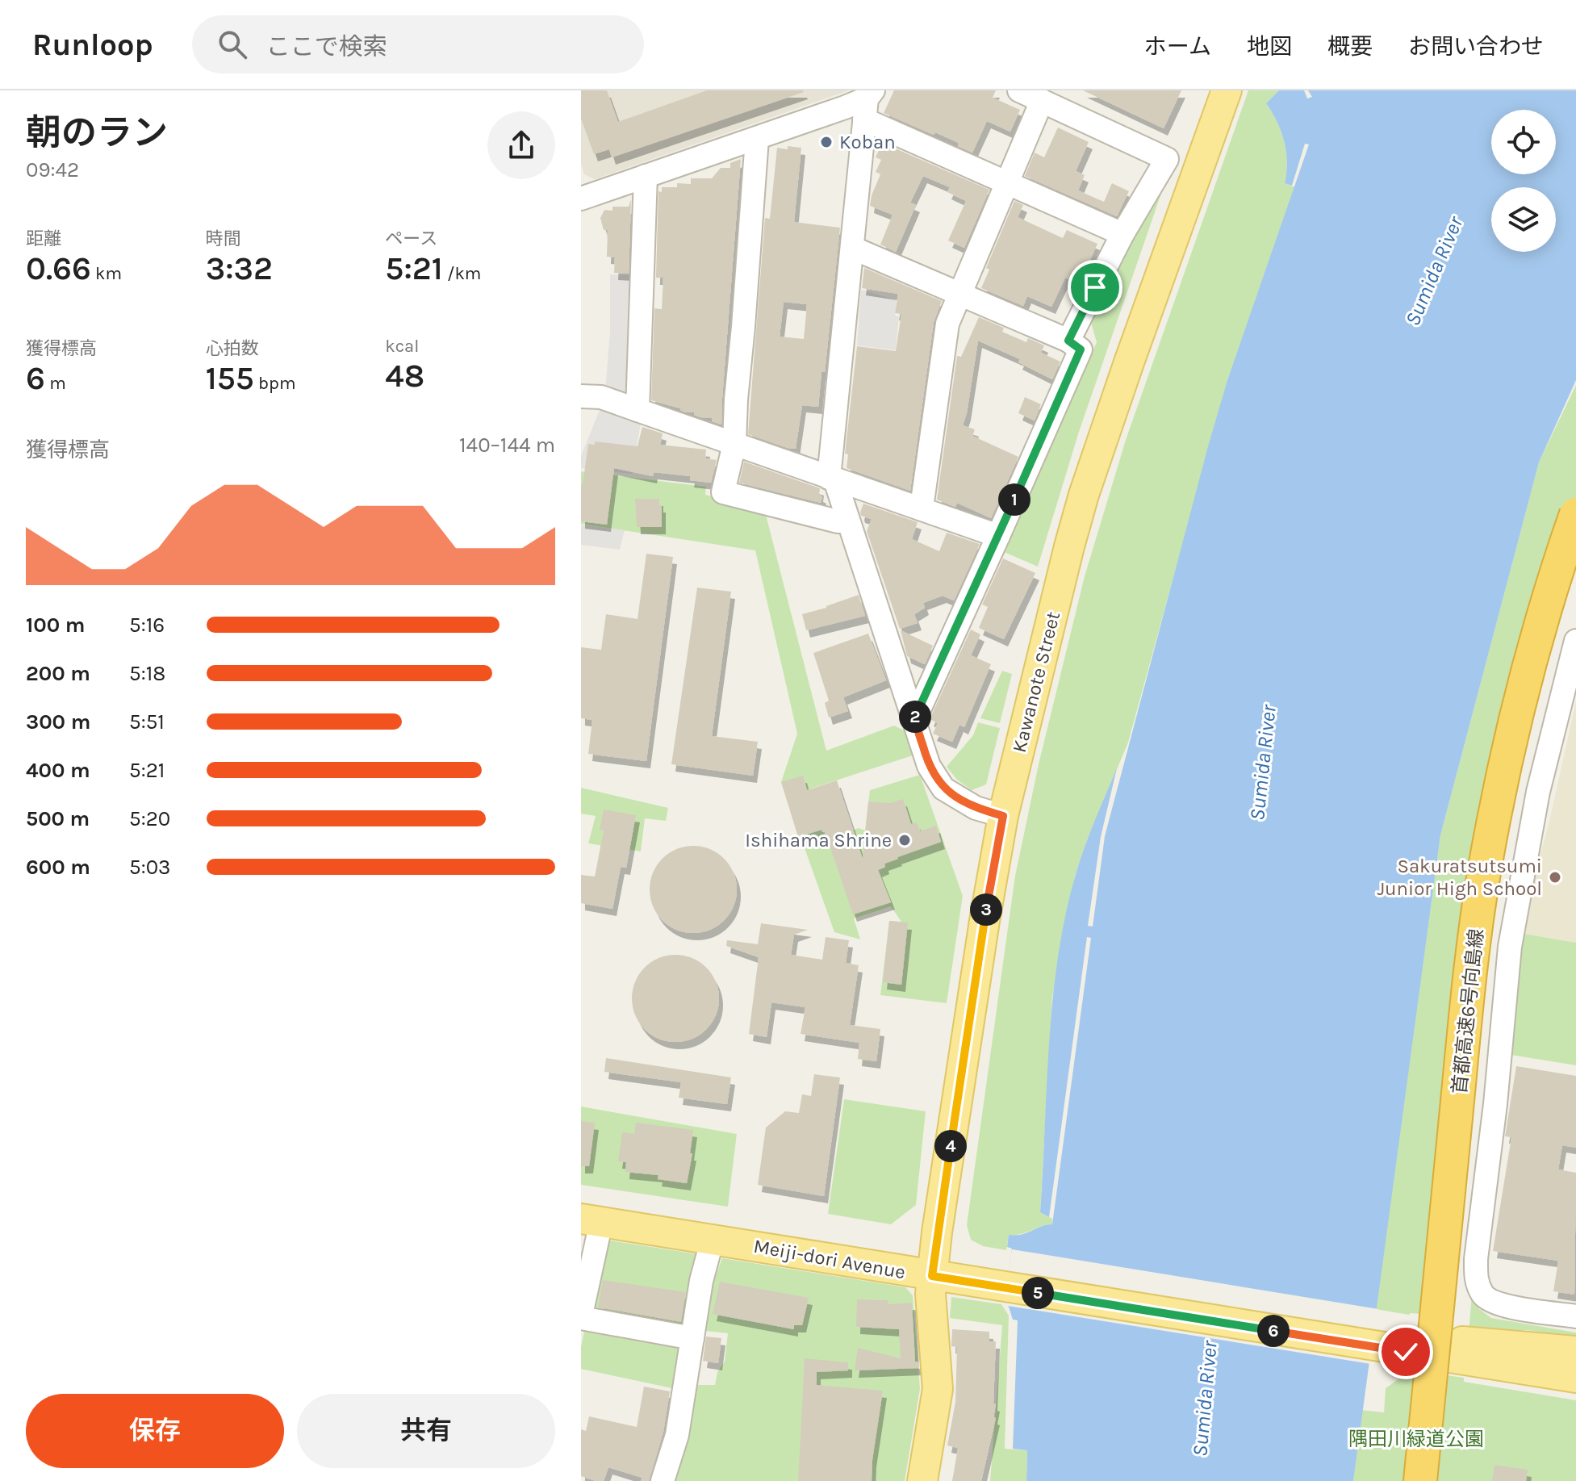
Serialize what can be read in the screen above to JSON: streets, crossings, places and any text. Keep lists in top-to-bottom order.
{
  "streets": {
    "highway": ["首都高速6号向島線"],
    "main road": ["Kawanote Street", "Meiji-dori Avenue"]
  },
  "crossings": [
    ["Kawanote Street", "Meiji-dori Avenue"]
  ],
  "water": ["Sumida River"],
  "parks": ["隅田川緑道公園"],
  "places": ["Koban", "Ishihama Shrine", "Sakuratsutsumi Junior High School"],
  "page": {
    "header": "Runloop",
    "search": "ここで検索",
    "nav": [
      "ホーム",
      "地図",
      "概要",
      "お問い合わせ"
    ],
    "heading": ["朝のラン", "09:42"],
    "stats": [
      ["距離", "0.66 km"],
      ["時間", "3:32"],
      ["ペース", "5:21 /km"],
      ["獲得標高", "6 m"],
      ["心拍数", "155 bpm"],
      ["kcal", "48"]
    ],
    "chart": ["獲得標高", "140–144 m"],
    "pins": [
      "1",
      "2",
      "3",
      "4",
      "5",
      "6"
    ],
    "list": [
      {
        "name": "100 m",
        "note": "5:16"
      },
      {
        "name": "200 m",
        "note": "5:18"
      },
      {
        "name": "300 m",
        "note": "5:51"
      },
      {
        "name": "400 m",
        "note": "5:21"
      },
      {
        "name": "500 m",
        "note": "5:20"
      },
      {
        "name": "600 m",
        "note": "5:03"
      }
    ],
    "buttons": ["保存", "共有"]
  }
}
